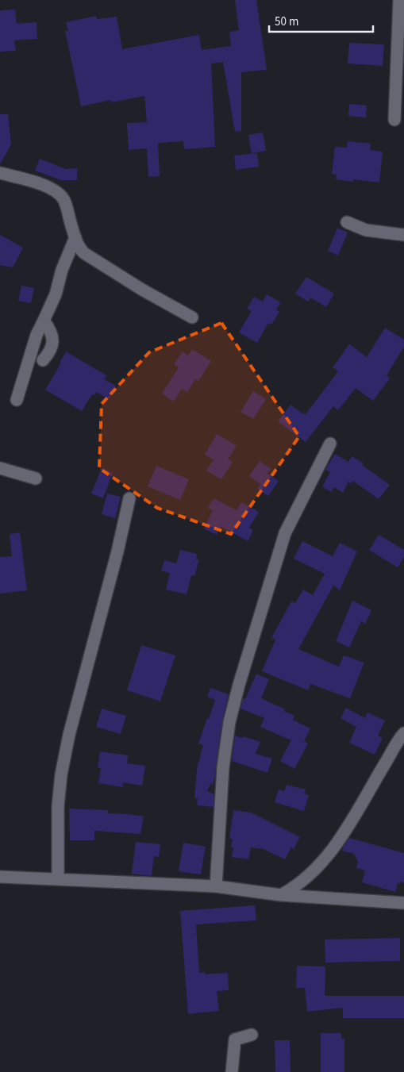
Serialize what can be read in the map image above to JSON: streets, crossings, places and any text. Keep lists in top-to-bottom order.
{
  "scale_bar": "50 m"
}
